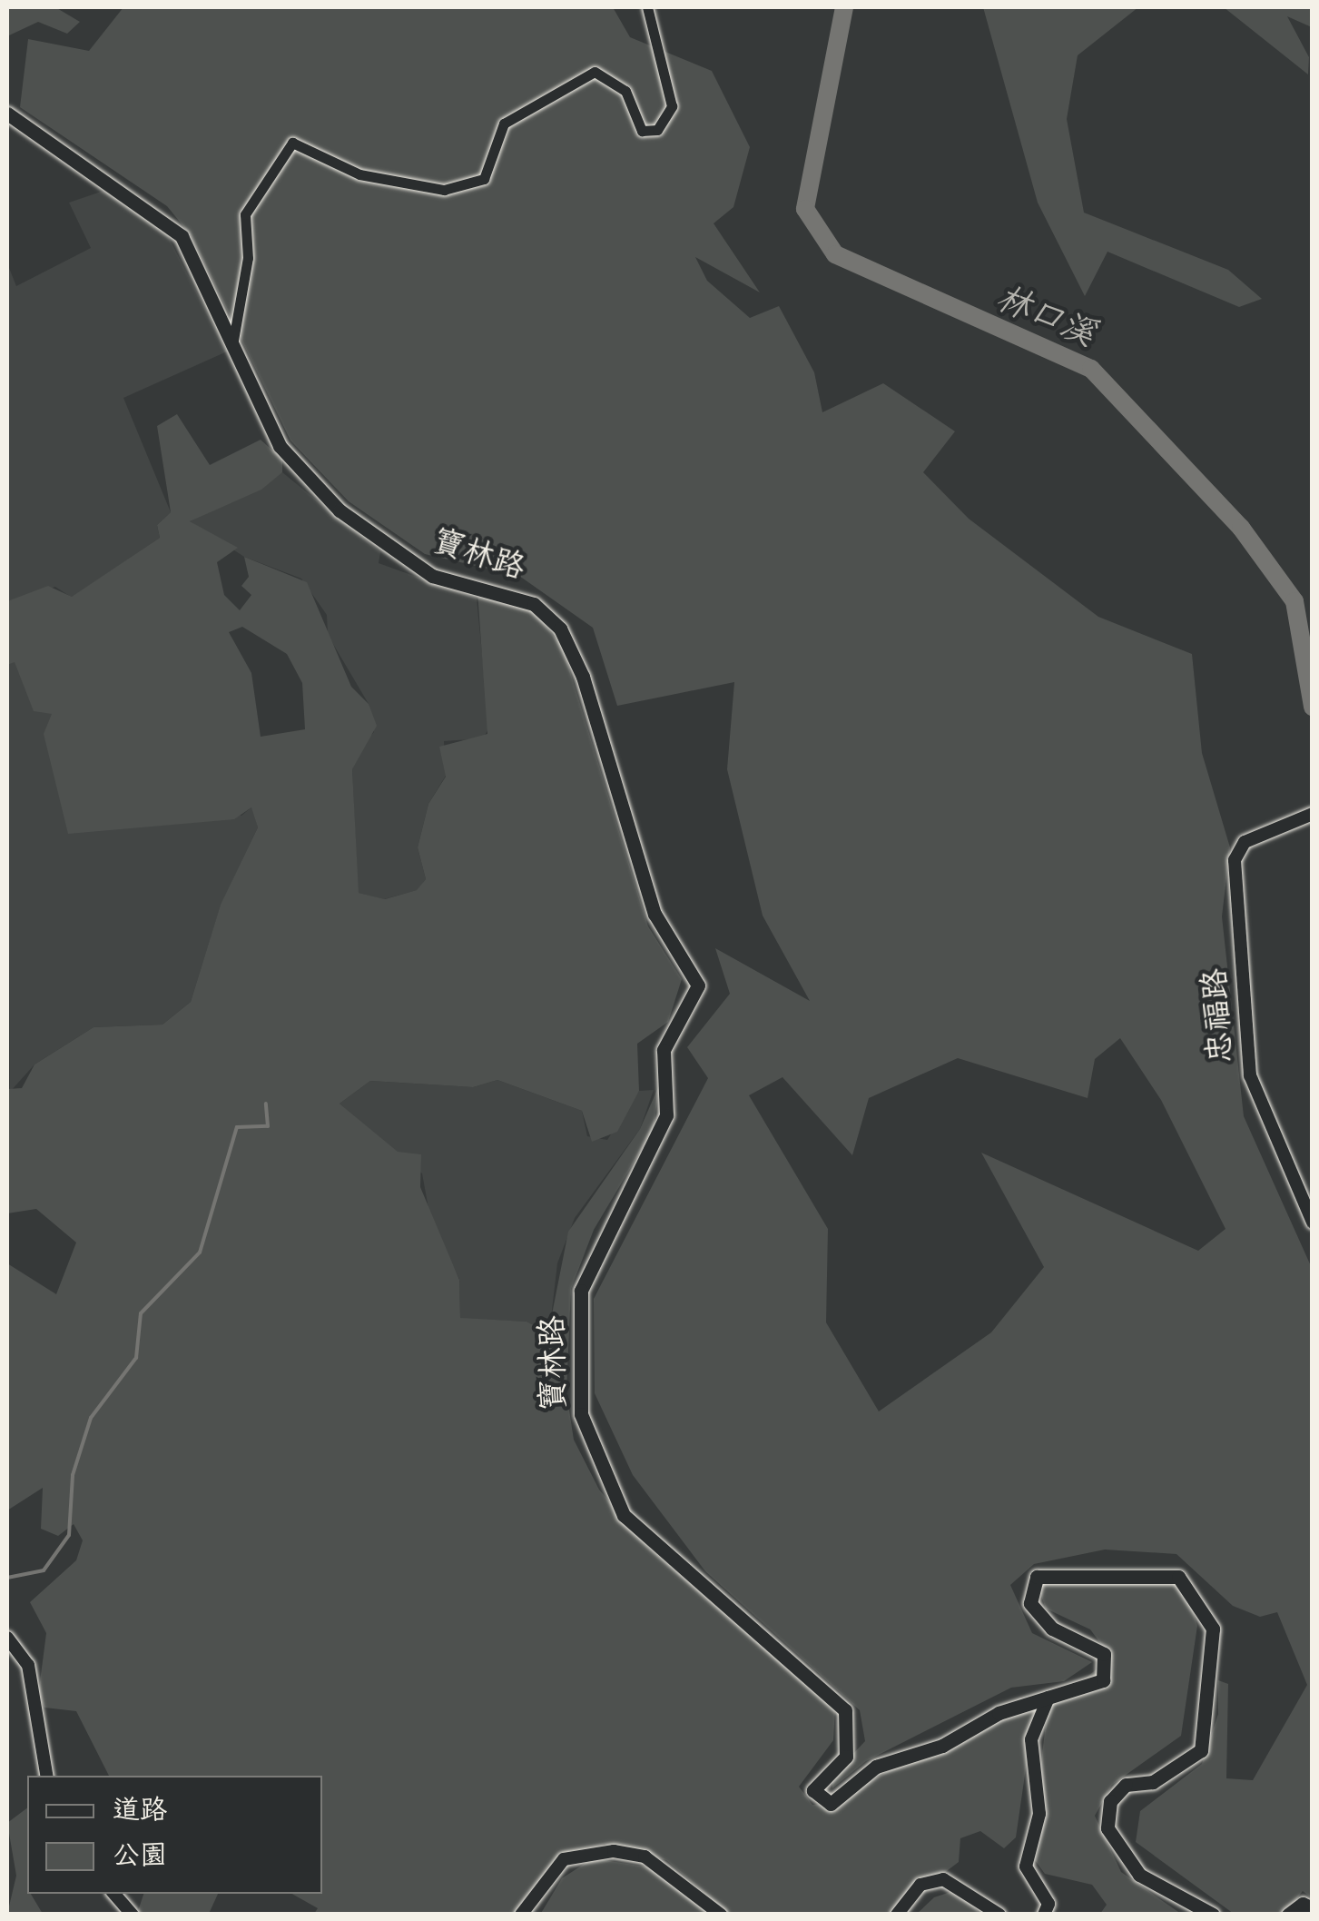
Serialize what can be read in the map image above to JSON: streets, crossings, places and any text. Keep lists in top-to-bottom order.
{
  "streets": {
    "main road": ["寶林路"],
    "street": ["忠福路"]
  },
  "water": ["林口溪"],
  "legend": ["道路", "公園"]
}
